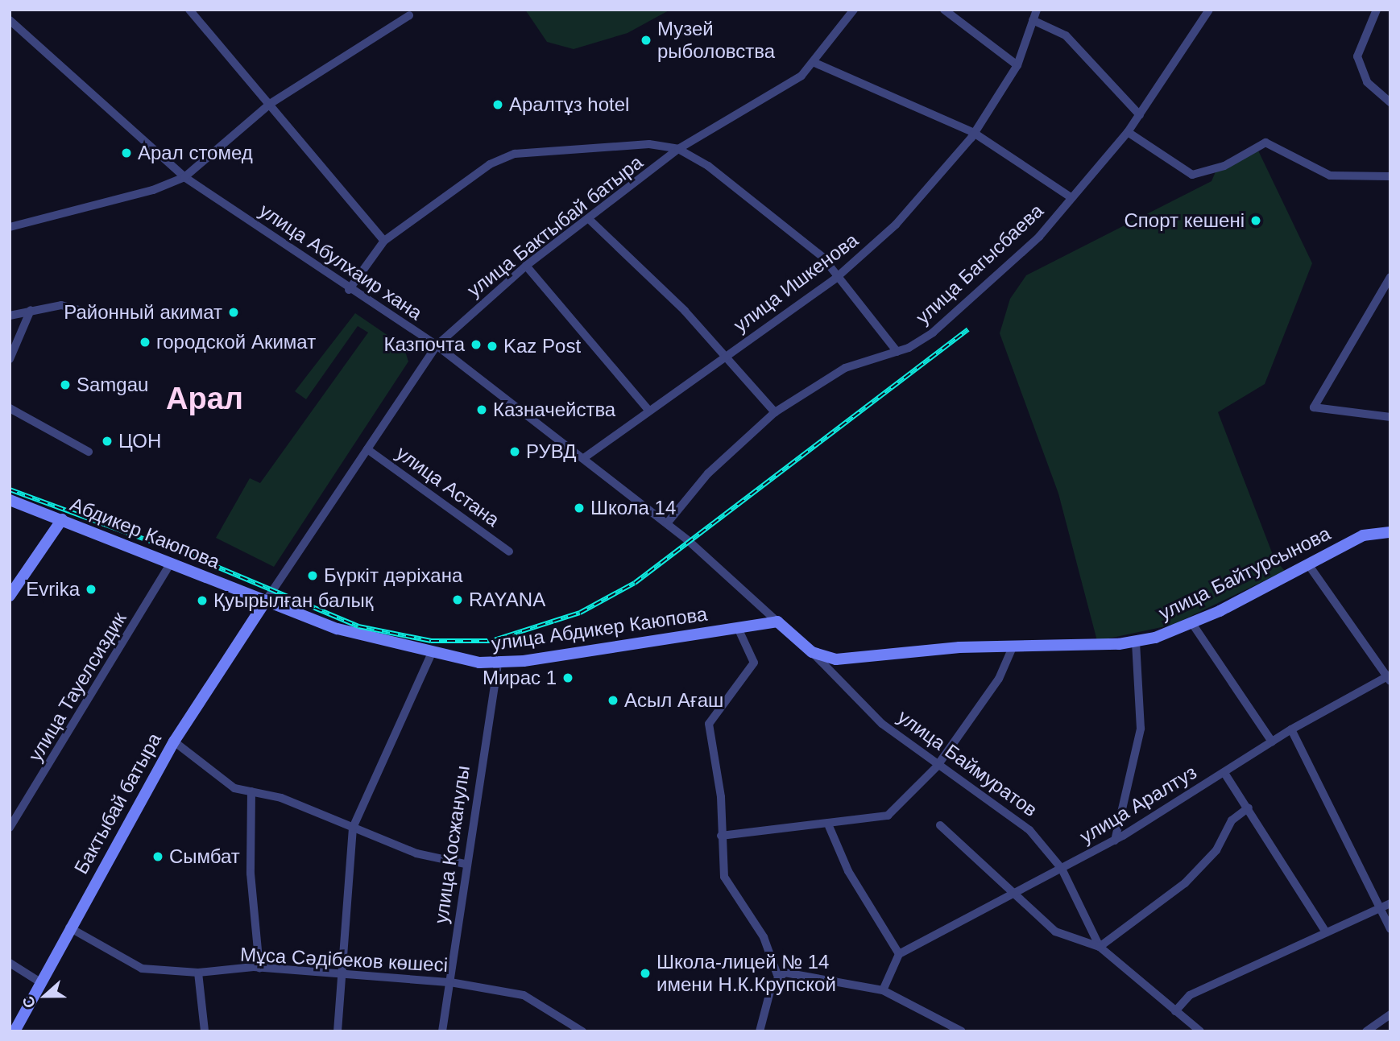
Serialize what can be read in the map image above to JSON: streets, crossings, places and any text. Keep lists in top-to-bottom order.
{
  "streets": {
    "street": [
      "улица Бактыбай батыра",
      "улица Абулхаир хана",
      "улица Багысбаева",
      "улица Ишкенова",
      "улица Астана",
      "Абдикер Каюпова",
      "улица Байтурсынова",
      "улица Абдикер Каюпова",
      "улица Тауелсиздик",
      "улица Баймуратов",
      "Бактыбай батыра",
      "улица Аралтуз",
      "улица Косжанулы",
      "Мұса Сәдібеков көшесі"
    ]
  },
  "crossings": [
    ["улица Бактыбай батыра", "улица Абулхаир хана"],
    ["улица Бактыбай батыра", "улица Астана"],
    ["улица Бактыбай батыра", "Абдикер Каюпова"],
    ["улица Бактыбай батыра", "улица Абдикер Каюпова"],
    ["улица Бактыбай батыра", "Бактыбай батыра"],
    ["улица Абулхаир хана", "улица Багысбаева"],
    ["улица Абулхаир хана", "улица Ишкенова"],
    ["улица Абулхаир хана", "улица Баймуратов"],
    ["Абдикер Каюпова", "улица Абдикер Каюпова"],
    ["Абдикер Каюпова", "улица Тауелсиздик"],
    ["Абдикер Каюпова", "Бактыбай батыра"],
    ["улица Байтурсынова", "улица Баймуратов"],
    ["улица Абдикер Каюпова", "улица Баймуратов"],
    ["улица Абдикер Каюпова", "Бактыбай батыра"],
    ["улица Абдикер Каюпова", "улица Косжанулы"],
    ["улица Баймуратов", "улица Аралтуз"],
    ["Бактыбай батыра", "Мұса Сәдібеков көшесі"],
    ["улица Косжанулы", "Мұса Сәдібеков көшесі"]
  ],
  "districts": ["Арал"],
  "places": [
    "Музей рыболовства",
    "Аралтұз hotel",
    "Арал стомед",
    "Спорт кешені",
    "Районный акимат",
    "городской Акимат",
    "Казпочта",
    "Kaz Post",
    "Samgau",
    "Казначейства",
    "ЦОН",
    "РУВД",
    "Школа 14",
    "Бүркіт дәріхана",
    "Evrika",
    "RAYANA",
    "Қуырылған балық",
    "Мирас 1",
    "Асыл Ағаш",
    "Сымбат",
    "Школа-лицей № 14 имени Н.К.Крупской"
  ],
  "north": "left"
}
